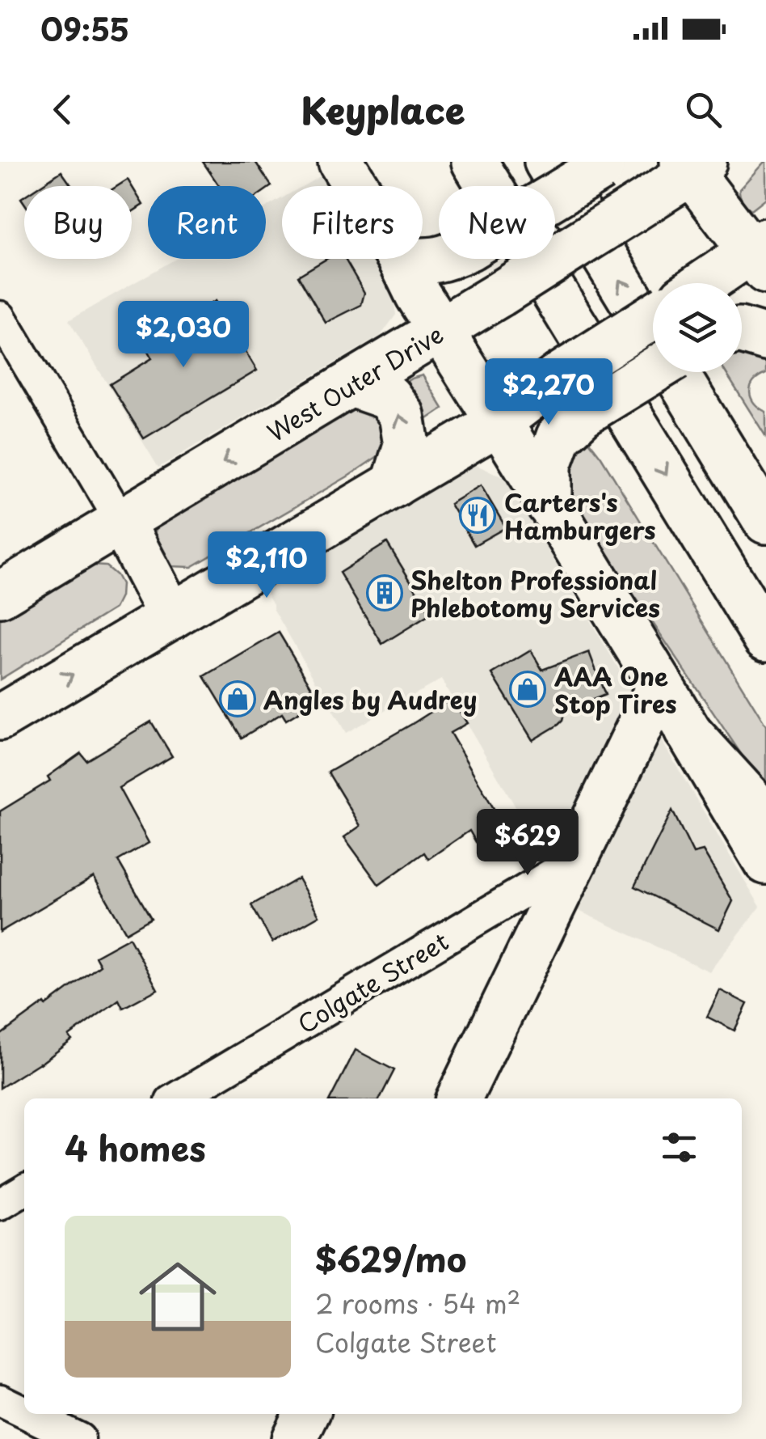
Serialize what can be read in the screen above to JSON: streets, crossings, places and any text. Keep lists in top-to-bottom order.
{
  "streets": {
    "main road": ["West Outer Drive"],
    "street": ["Colgate Street"]
  },
  "places": {
    "restaurant": ["Carters's Hamburgers"],
    "building": ["Shelton Professional Phlebotomy Services"],
    "shop": ["AAA One Stop Tires", "Angles by Audrey"]
  },
  "page": {
    "status": "09:55",
    "header": "Keyplace",
    "chip": [
      "Buy",
      "Rent",
      "Filters",
      "New"
    ],
    "price": [
      "$2,030",
      "$2,270",
      "$2,110",
      "$629"
    ],
    "heading": "4 homes",
    "list": [
      {
        "name": "$629/mo",
        "note": "2 rooms · 54 m² · Colgate Street"
      }
    ]
  }
}
